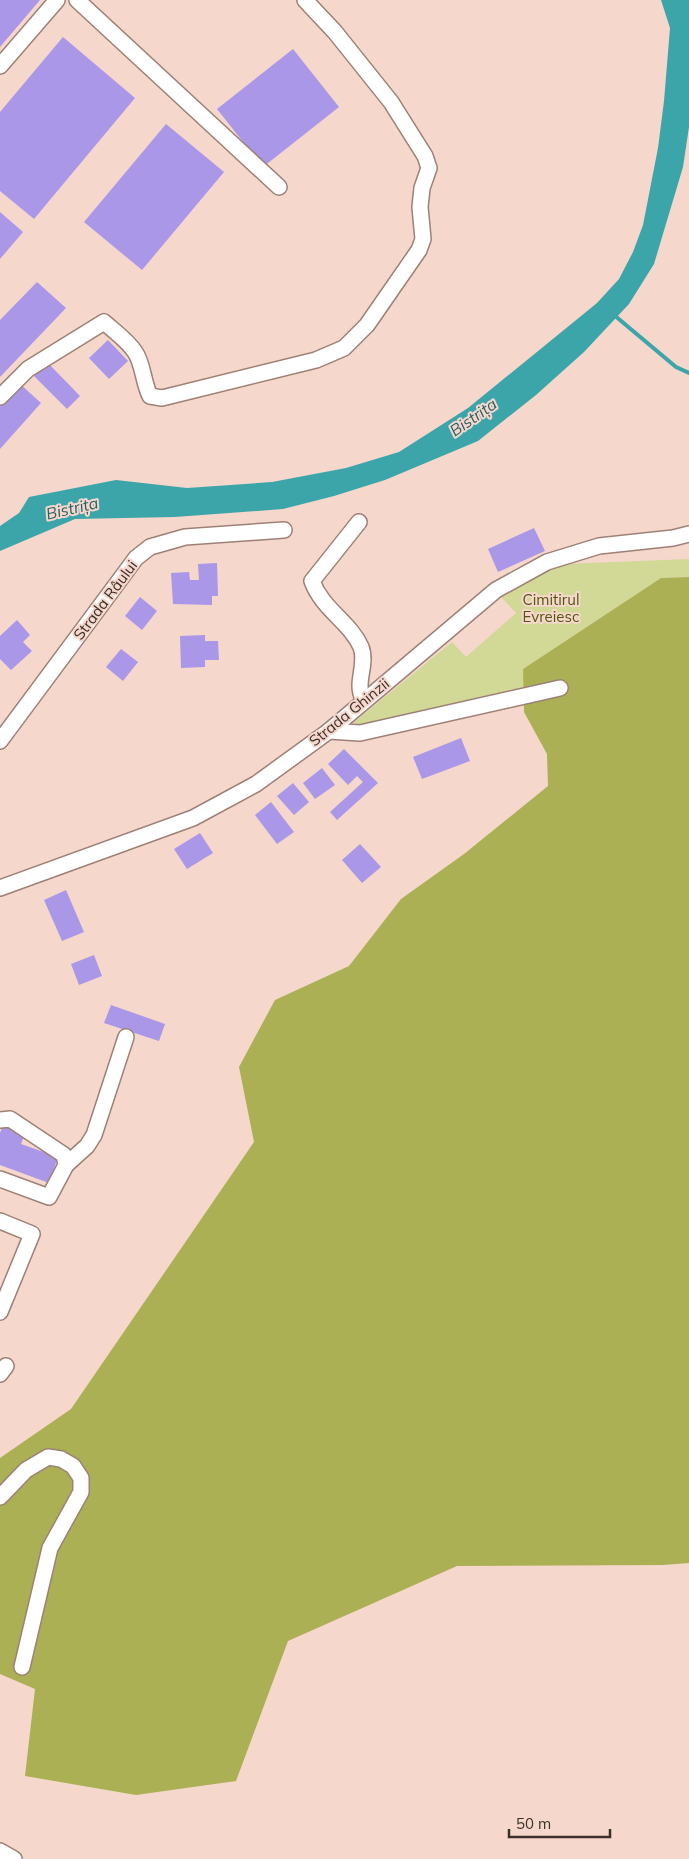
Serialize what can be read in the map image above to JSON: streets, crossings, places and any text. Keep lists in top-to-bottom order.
{
  "streets": {
    "street": ["Strada Râului", "Strada Ghinzii"]
  },
  "water": ["Bistrița"],
  "parks": ["Cimitirul Evreiesc"],
  "scale_bar": "50 m"
}
